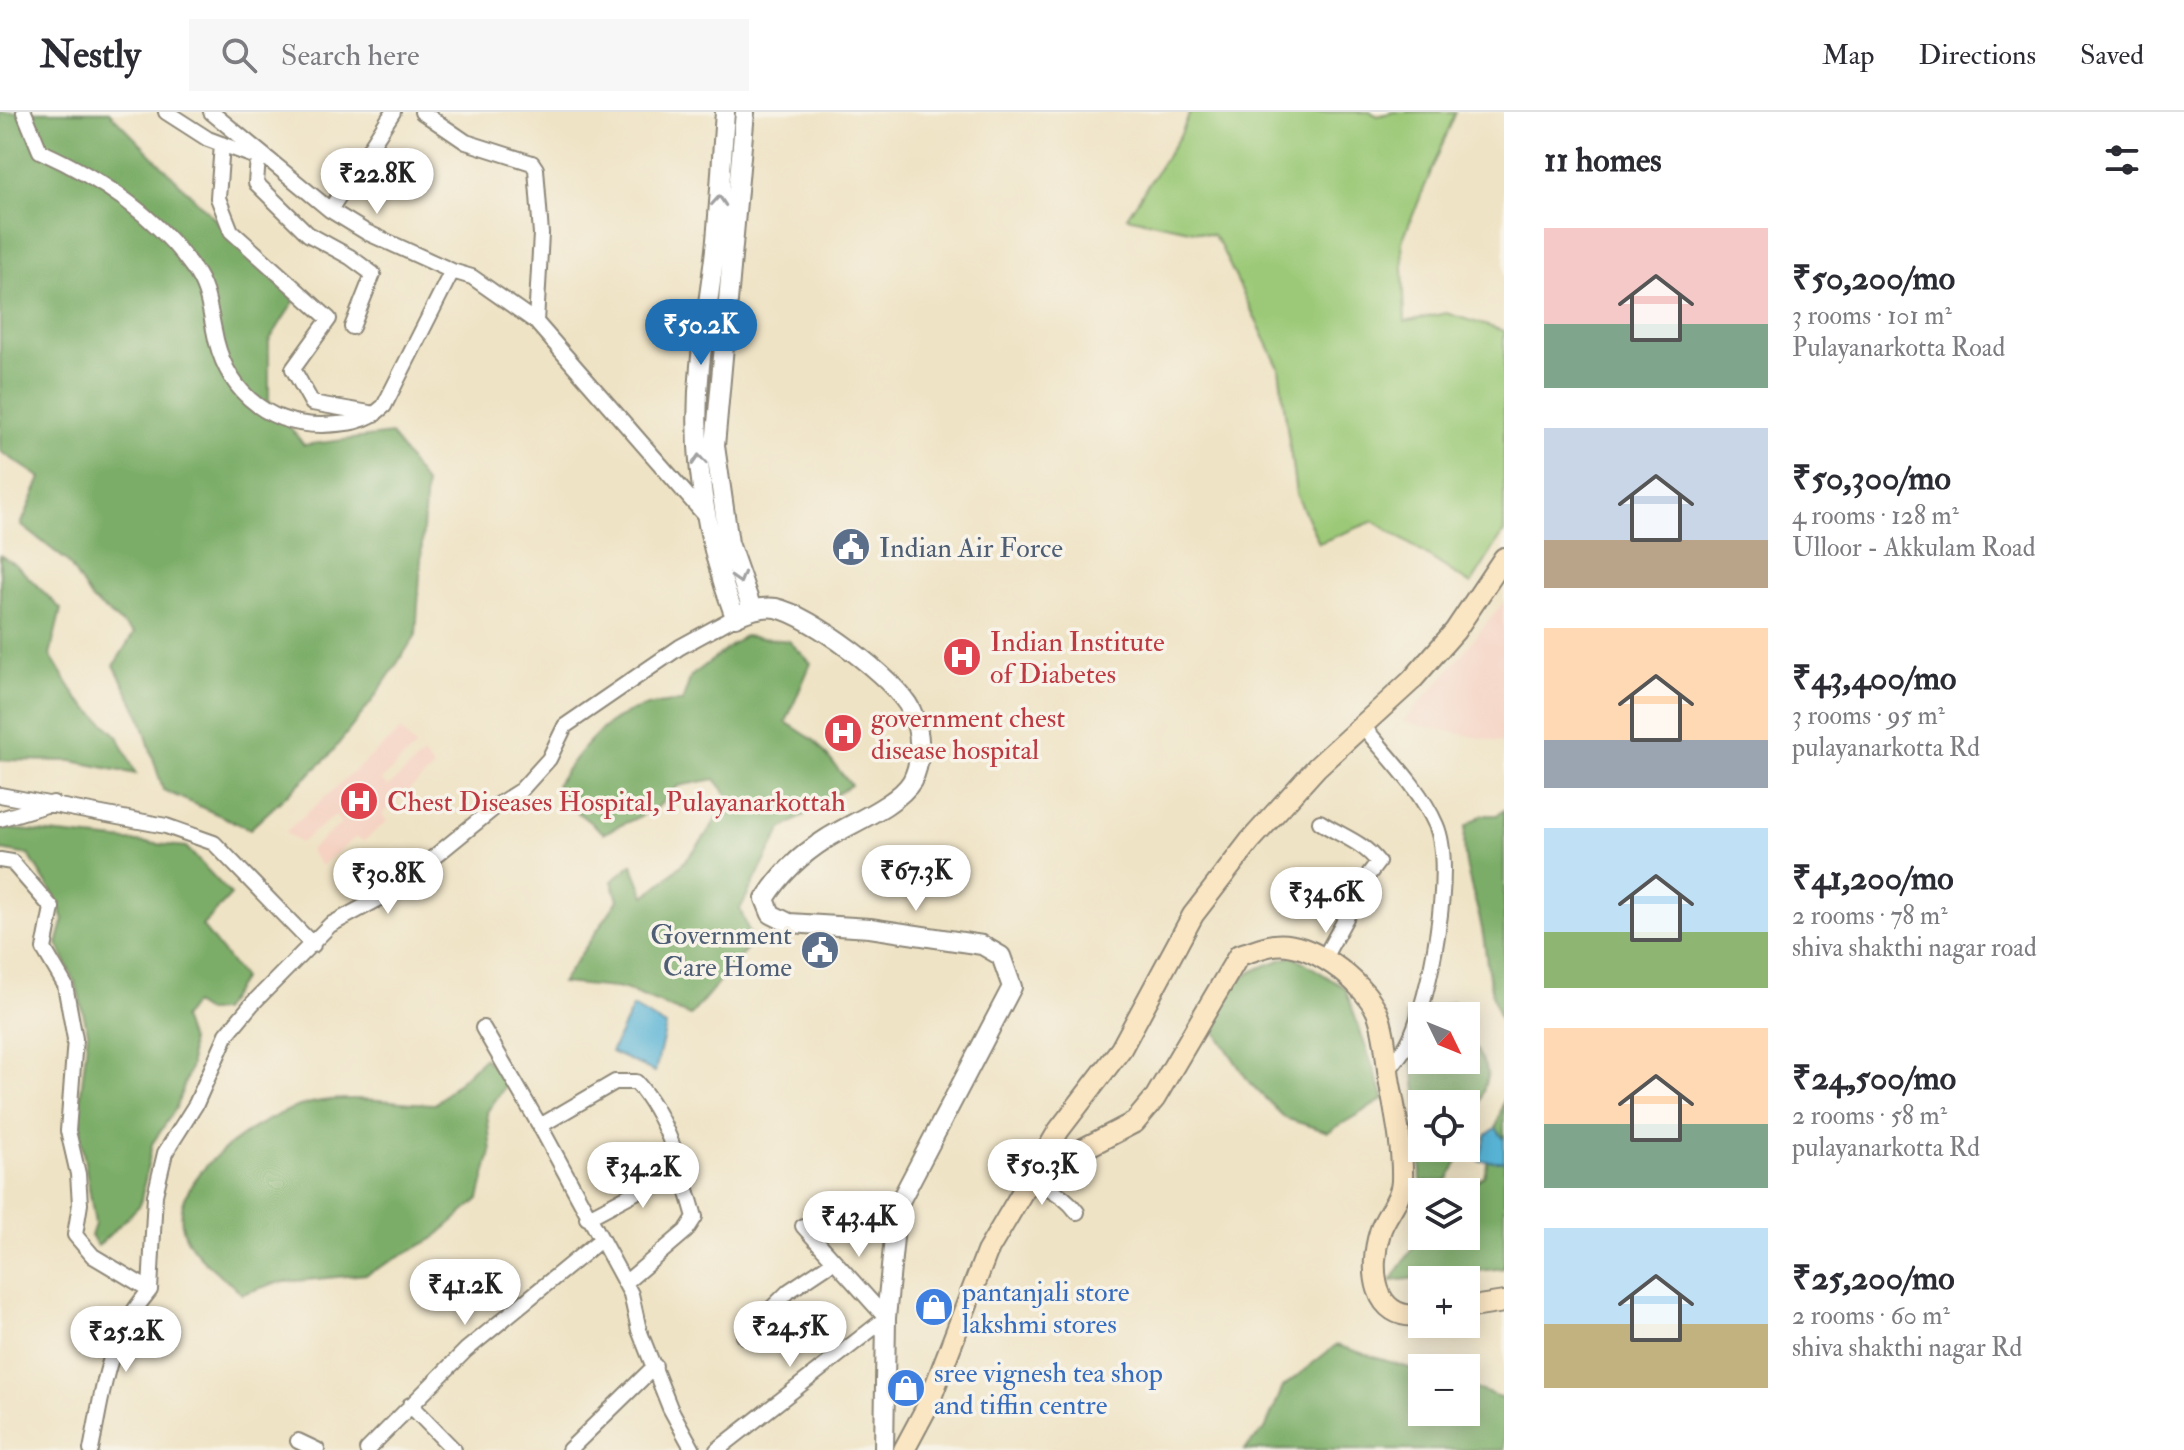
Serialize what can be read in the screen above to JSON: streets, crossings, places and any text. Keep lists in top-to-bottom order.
{
  "places": {
    "public building": ["Indian Air Force", "Government Care Home"],
    "hospital": ["Indian Institute of Diabetes", "government chest disease hospital", "Chest Diseases Hospital, Pulayanarkottah"],
    "shop": ["pantanjali store lakshmi stores", "sree vignesh tea shop and tiffin centre"]
  },
  "north": "bottom right",
  "page": {
    "header": "Nestly",
    "search": "Search here",
    "nav": ["Map", "Directions", "Saved"],
    "heading": "11 homes",
    "price": [
      "₹22.8K",
      "₹50.2K",
      "₹67.3K",
      "₹30.8K",
      "₹34.6K",
      "₹50.3K",
      "₹34.2K",
      "₹43.4K",
      "₹41.2K",
      "₹24.5K",
      "₹25.2K"
    ],
    "list": [
      {
        "name": "₹50,200/mo",
        "note": "3 rooms · 101 m² · Pulayanarkotta Road"
      },
      {
        "name": "₹50,300/mo",
        "note": "4 rooms · 128 m² · Ulloor - Akkulam Road"
      },
      {
        "name": "₹43,400/mo",
        "note": "3 rooms · 95 m² · pulayanarkotta Rd"
      },
      {
        "name": "₹41,200/mo",
        "note": "2 rooms · 78 m² · shiva shakthi nagar road"
      },
      {
        "name": "₹24,500/mo",
        "note": "2 rooms · 58 m² · pulayanarkotta Rd"
      },
      {
        "name": "₹25,200/mo",
        "note": "2 rooms · 60 m² · shiva shakthi nagar Rd"
      }
    ],
    "map_buttons": ["+", "−"]
  }
}
